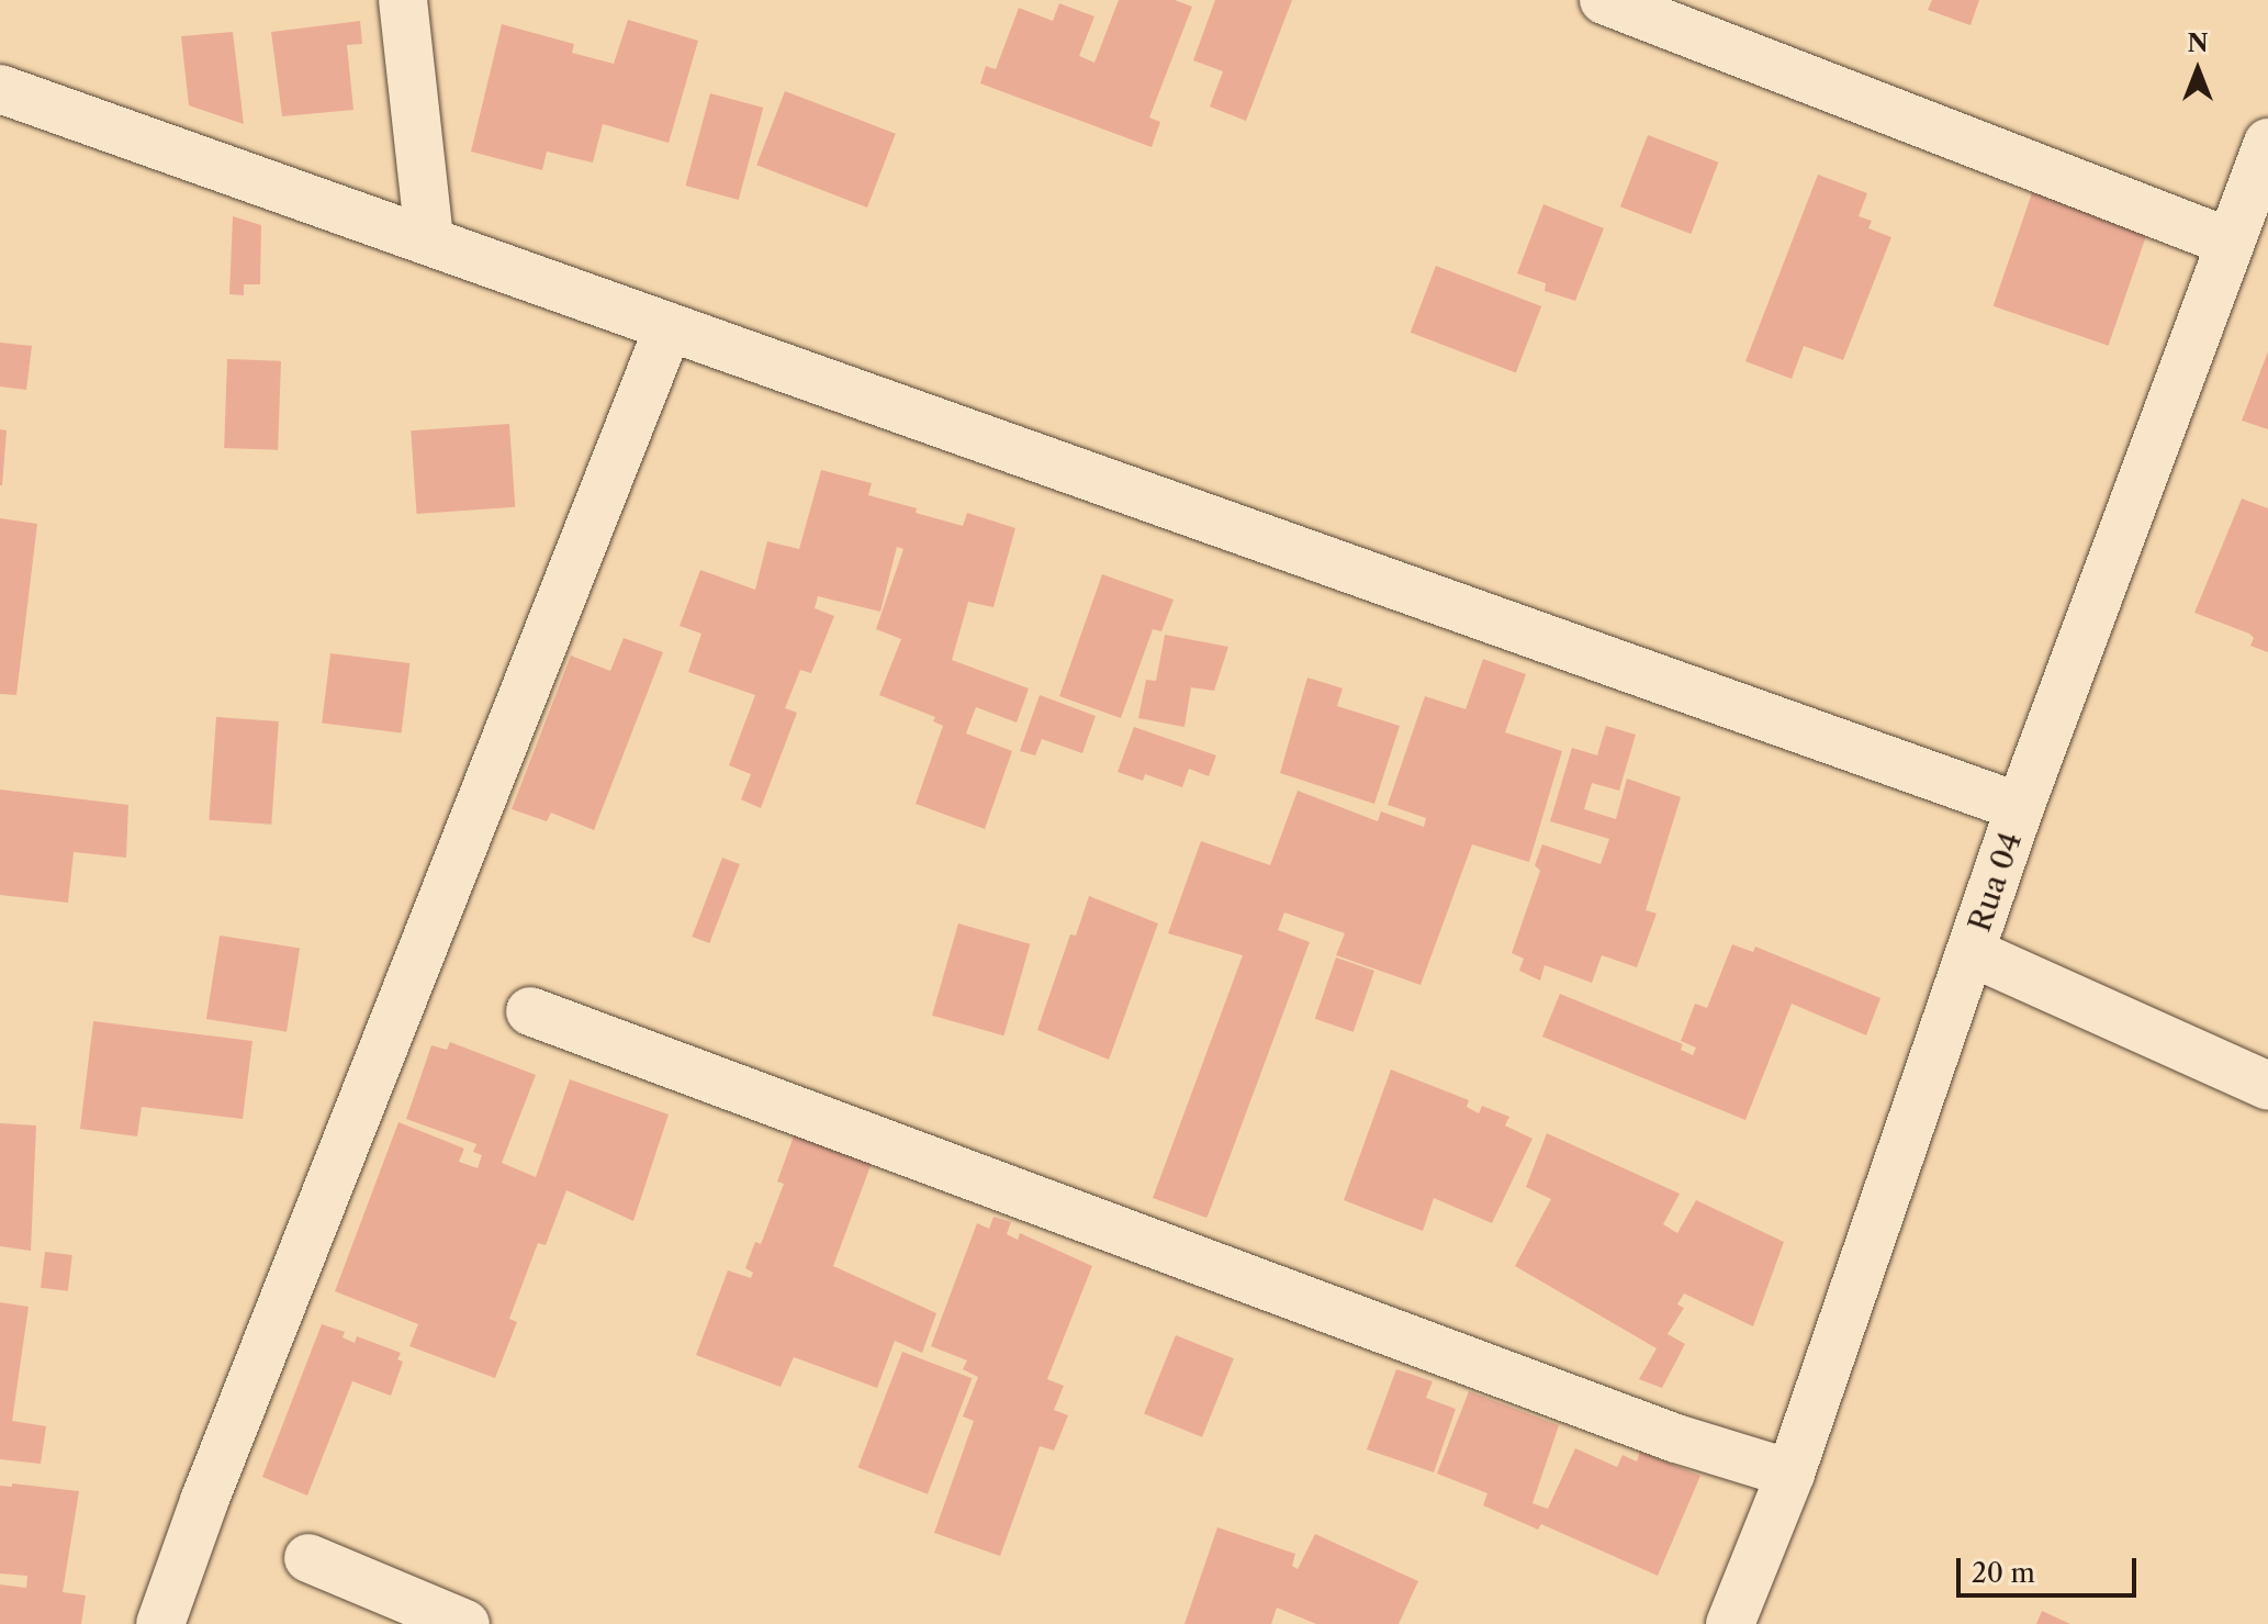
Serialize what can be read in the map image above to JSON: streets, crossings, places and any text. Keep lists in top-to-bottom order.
{
  "streets": {
    "street": ["Rua 04"]
  },
  "scale_bar": "20 m",
  "north": "top"
}
